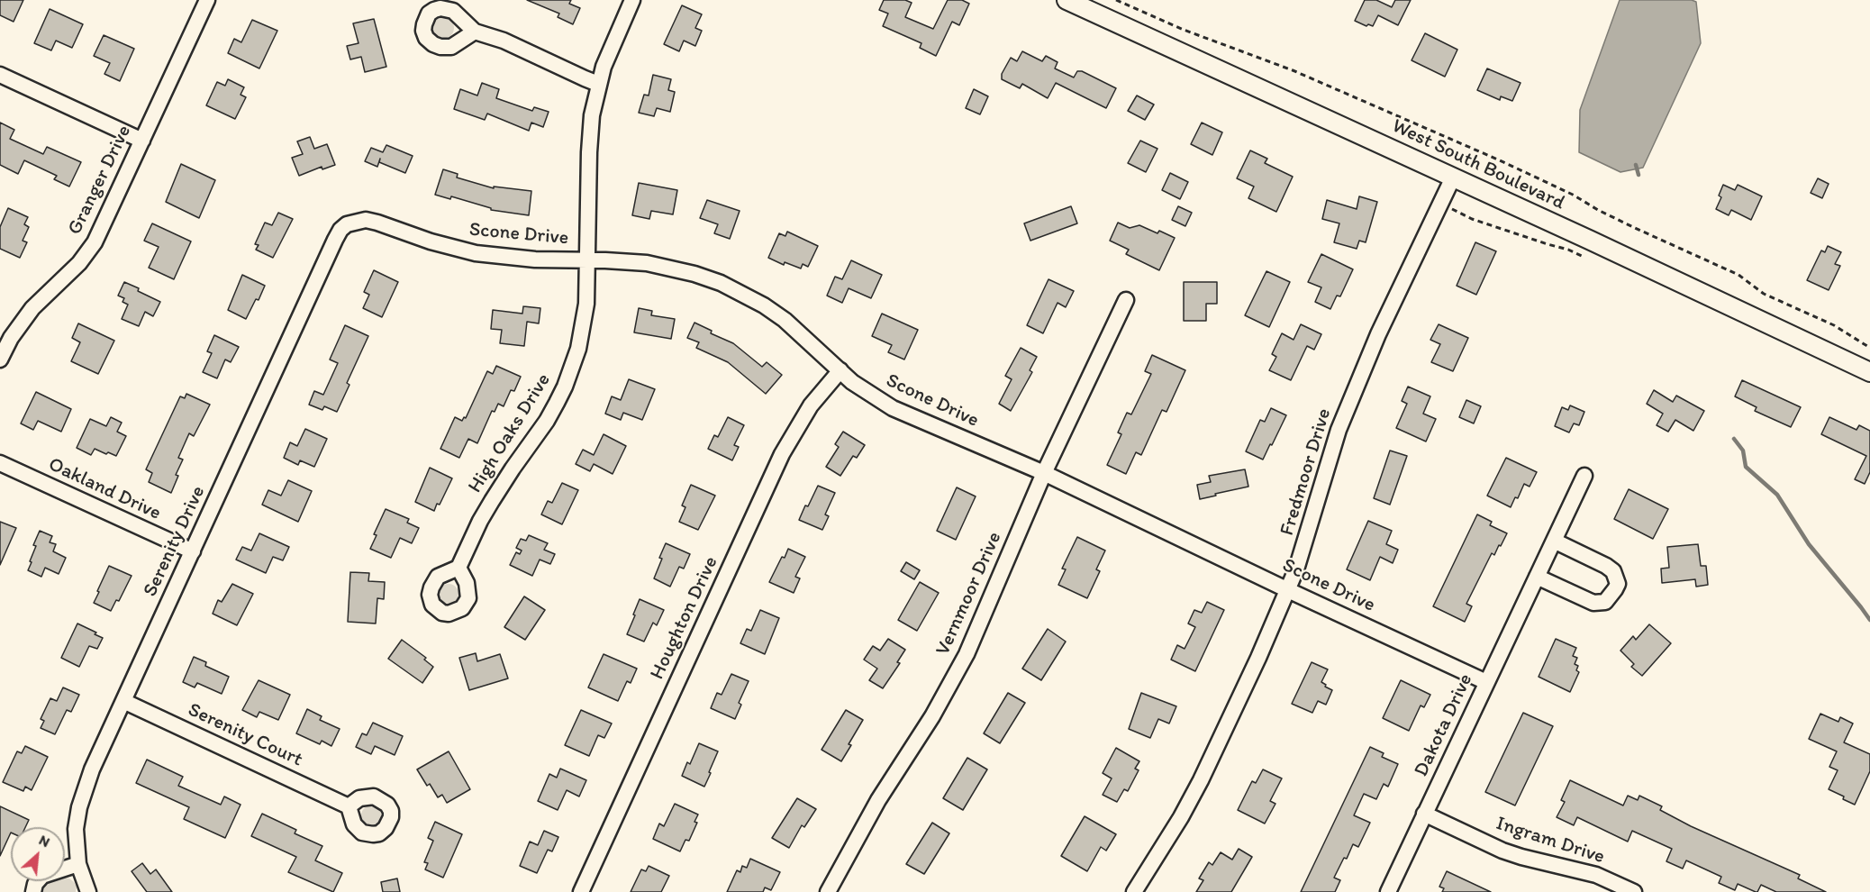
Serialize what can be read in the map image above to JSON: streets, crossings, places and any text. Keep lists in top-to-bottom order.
{
  "streets": {
    "street": [
      "West South Boulevard",
      "Granger Drive",
      "Scone Drive",
      "High Oaks Drive",
      "Fredmoor Drive",
      "Oakland Drive",
      "Serenity Drive",
      "Vernmoor Drive",
      "Houghton Drive",
      "Dakota Drive",
      "Serenity Court",
      "Ingram Drive"
    ]
  },
  "crossings": [
    ["West South Boulevard", "Fredmoor Drive"],
    ["Scone Drive", "High Oaks Drive"],
    ["Scone Drive", "Fredmoor Drive"],
    ["Scone Drive", "Serenity Drive"],
    ["Scone Drive", "Vernmoor Drive"],
    ["Scone Drive", "Houghton Drive"],
    ["Scone Drive", "Dakota Drive"],
    ["Oakland Drive", "Serenity Drive"],
    ["Serenity Drive", "Serenity Court"],
    ["Dakota Drive", "Ingram Drive"]
  ],
  "north": "top right"
}
